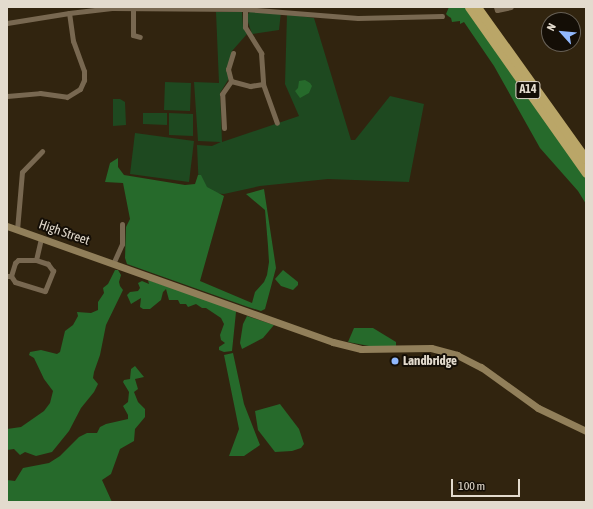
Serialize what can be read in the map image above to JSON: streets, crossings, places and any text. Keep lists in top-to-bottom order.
{
  "streets": {
    "highway": ["A14"],
    "main road": ["High Street"]
  },
  "places": ["Landbridge"],
  "scale_bar": "100 m",
  "north": "top left"
}
